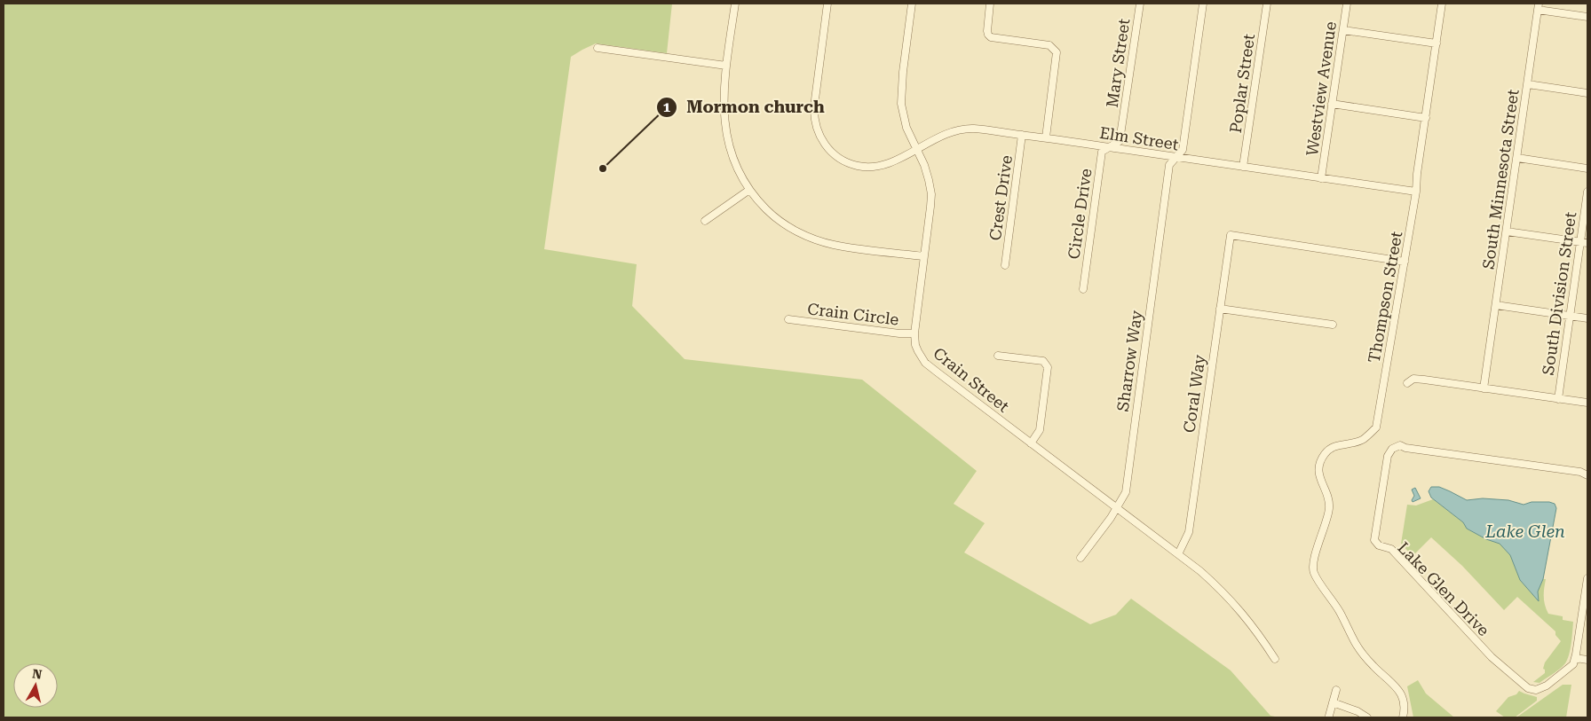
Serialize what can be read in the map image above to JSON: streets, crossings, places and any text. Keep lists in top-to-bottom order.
{
  "streets": {
    "street": [
      "Mary Street",
      "Poplar Street",
      "Westview Avenue",
      "Elm Street",
      "South Minnesota Street",
      "Crest Drive",
      "Circle Drive",
      "South Division Street",
      "Thompson Street",
      "Crain Circle",
      "Sharrow Way",
      "Crain Street",
      "Coral Way",
      "Lake Glen Drive"
    ]
  },
  "crossings": [
    ["Mary Street", "Elm Street"],
    ["Mary Street", "Circle Drive"],
    ["Poplar Street", "Elm Street"],
    ["Westview Avenue", "Elm Street"],
    ["Elm Street", "Crest Drive"],
    ["Elm Street", "Circle Drive"],
    ["Elm Street", "Thompson Street"],
    ["Elm Street", "Sharrow Way"],
    ["Elm Street", "Crain Street"],
    ["Thompson Street", "Coral Way"],
    ["Crain Circle", "Crain Street"],
    ["Sharrow Way", "Crain Street"],
    ["Crain Street", "Coral Way"]
  ],
  "water": ["Lake Glen"],
  "places": ["Mormon church"],
  "north": "top"
}
